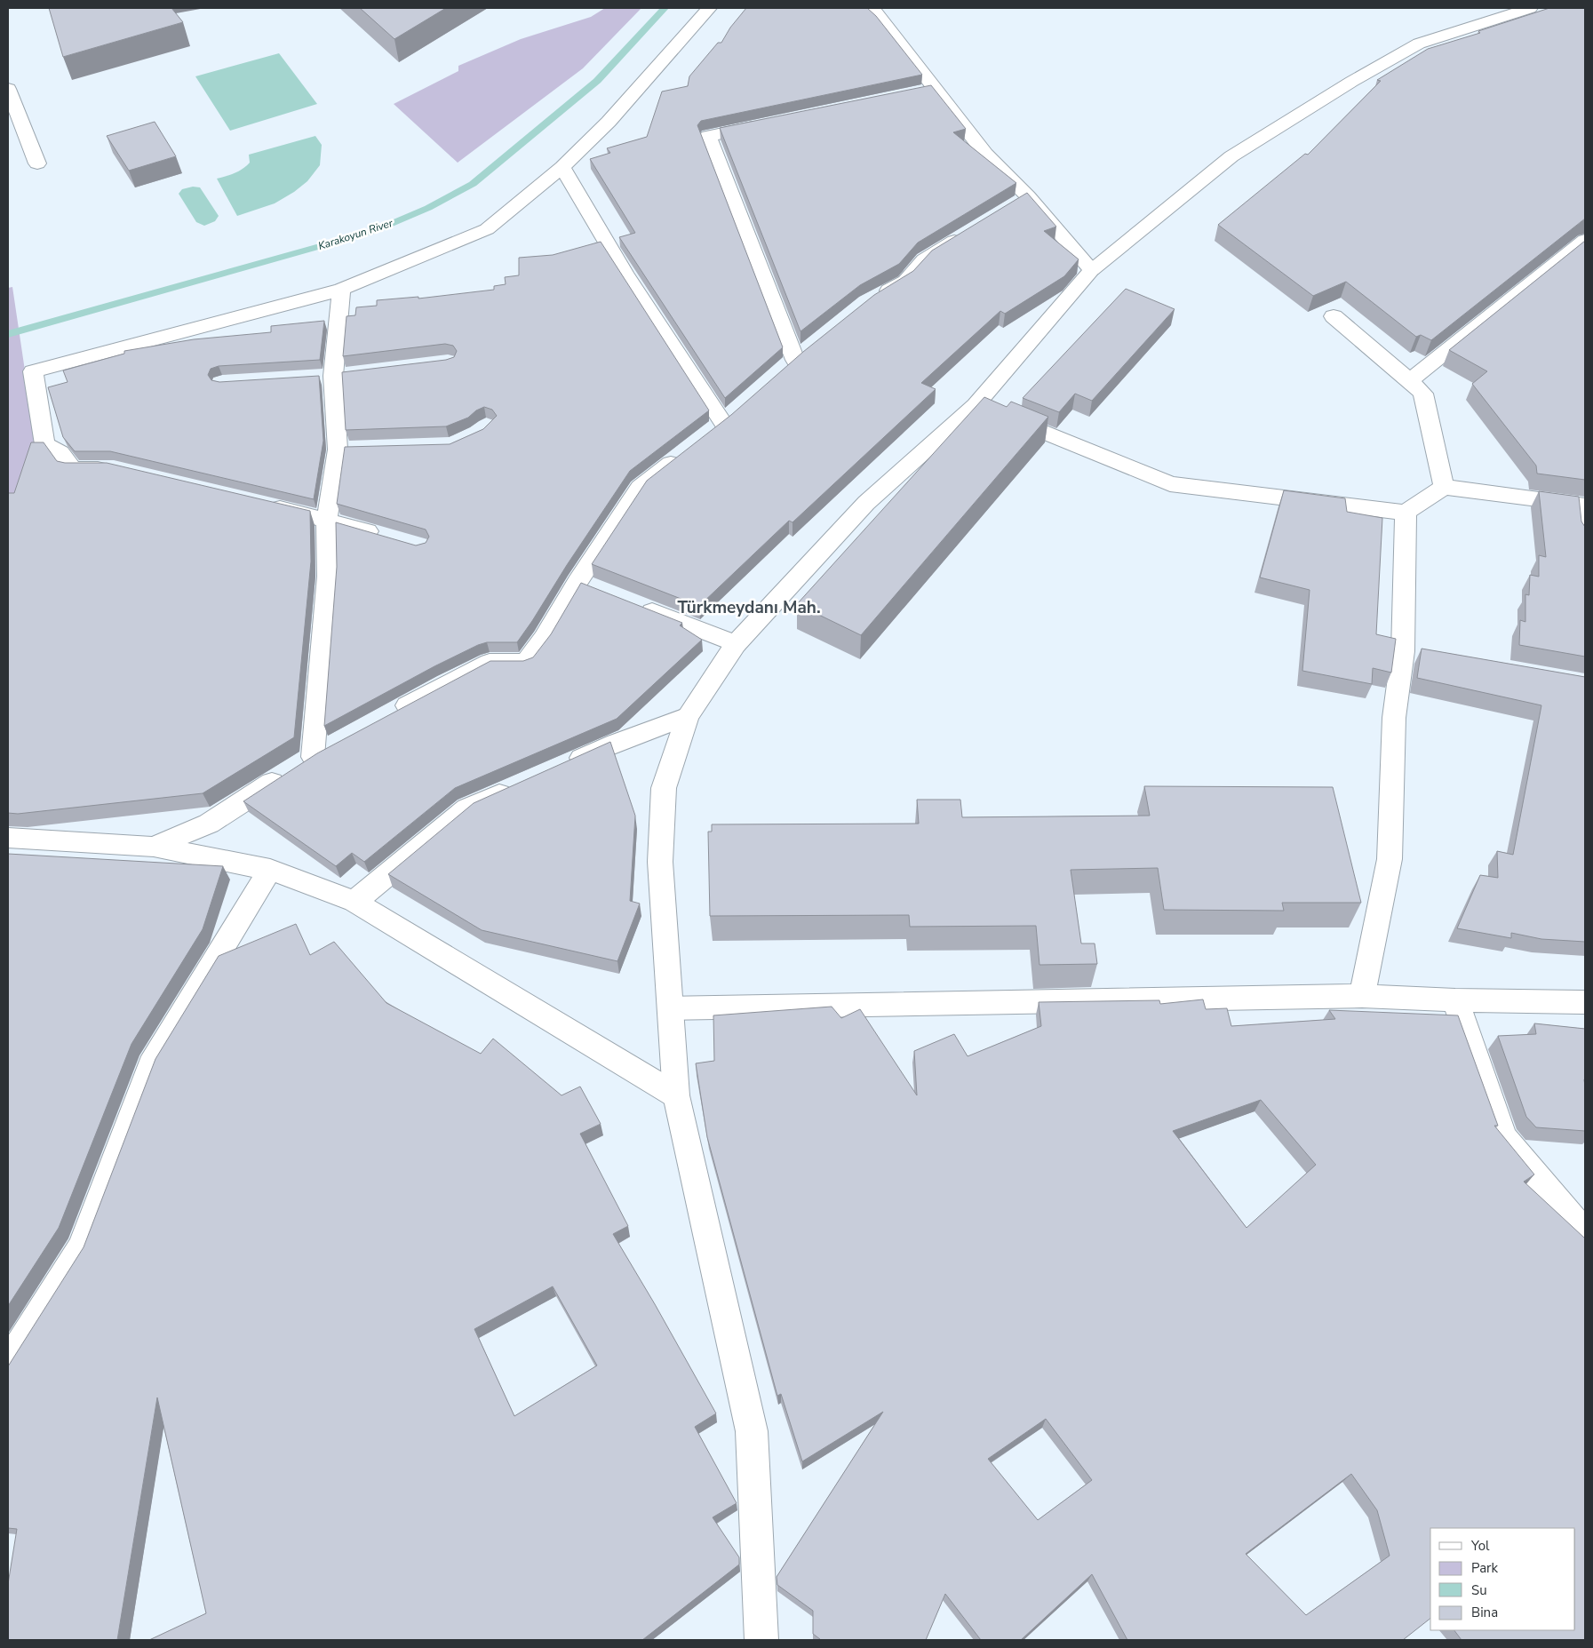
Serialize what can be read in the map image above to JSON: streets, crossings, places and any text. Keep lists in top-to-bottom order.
{
  "districts": ["Türkmeydanı Mah."],
  "water": ["Karakoyun River"],
  "legend": [
    "Yol",
    "Park",
    "Su",
    "Bina"
  ]
}
